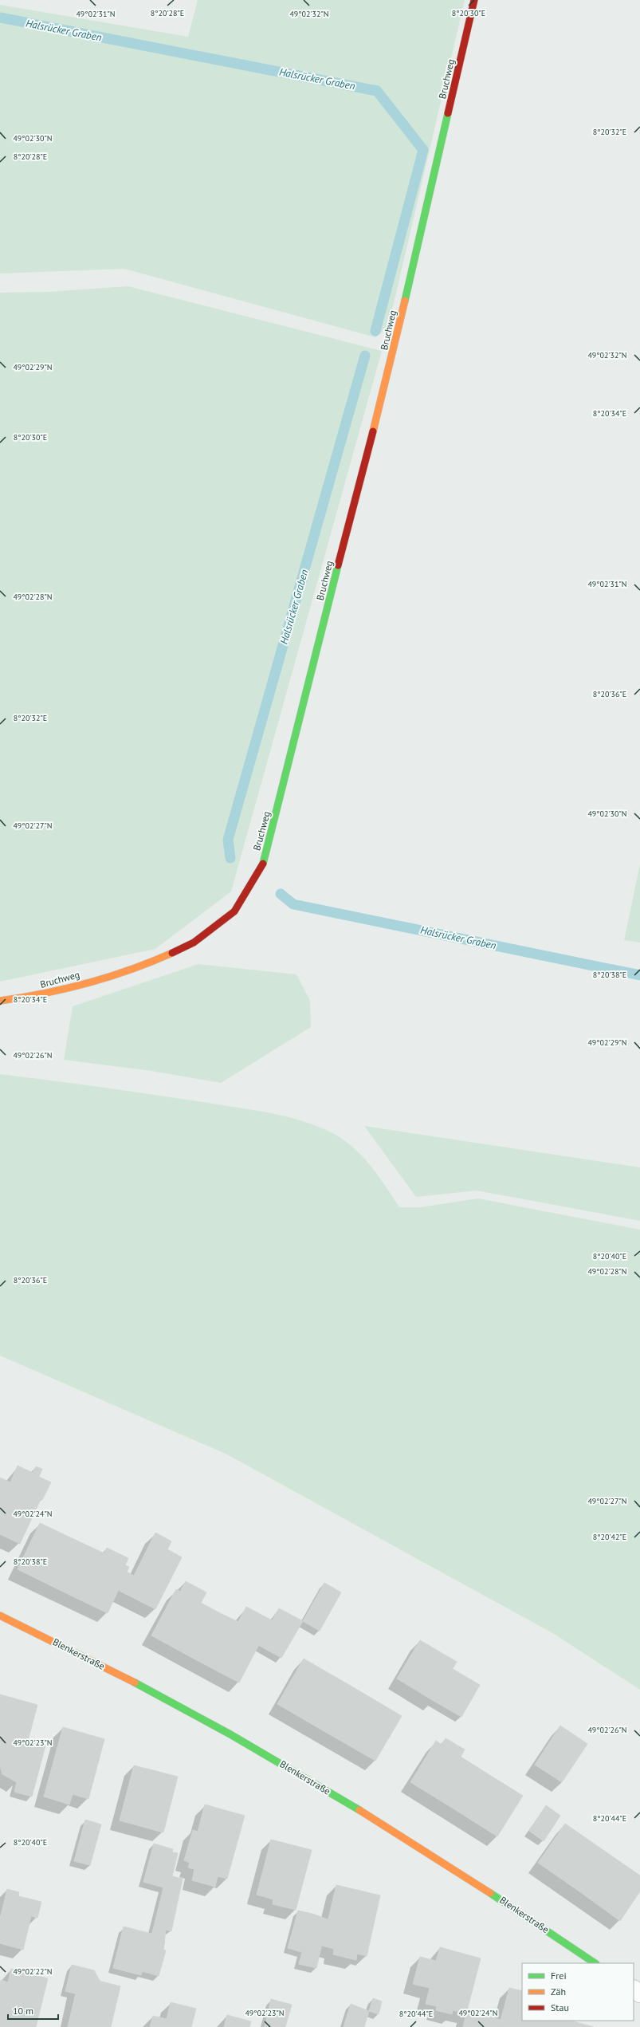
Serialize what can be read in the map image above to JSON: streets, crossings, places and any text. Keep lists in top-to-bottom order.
{
  "streets": {
    "street": ["Bruchweg", "Blenkerstraße"]
  },
  "water": ["Halsrücker Graben"],
  "legend": ["Frei", "Zäh", "Stau"],
  "scale_bar": "10 m",
  "coordinates": [
    "8°20'28\"E",
    "8°20'30\"E",
    "49°02'31\"N",
    "49°02'32\"N",
    "8°20'32\"E",
    "49°02'30\"N",
    "49°02'29\"N",
    "8°20'34\"E",
    "49°02'28\"N",
    "8°20'36\"E",
    "49°02'27\"N",
    "8°20'38\"E",
    "49°02'26\"N",
    "8°20'40\"E",
    "49°02'24\"N",
    "8°20'42\"E",
    "49°02'23\"N",
    "8°20'44\"E",
    "49°02'22\"N"
  ]
}
